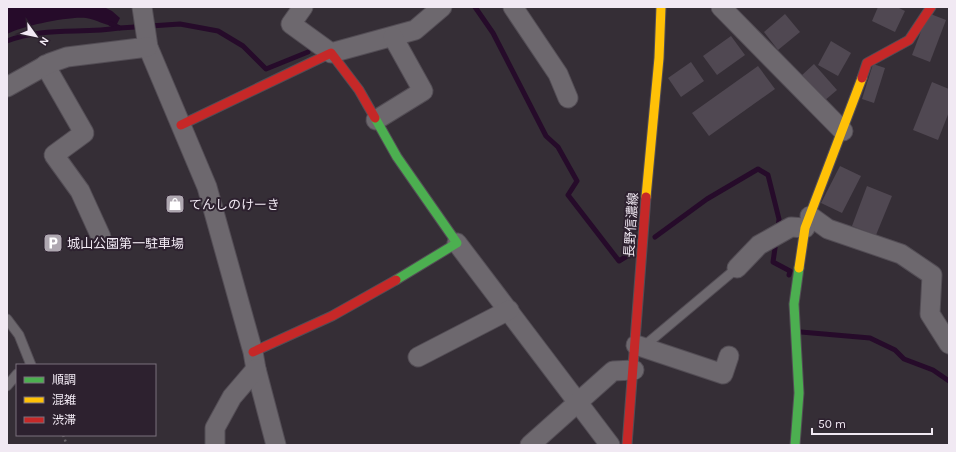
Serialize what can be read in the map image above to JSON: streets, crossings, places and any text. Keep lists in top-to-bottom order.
{
  "streets": {
    "street": ["長野信濃線"]
  },
  "places": {
    "shop": ["てんしのけーき"],
    "parking": ["城山公園第一駐車場"]
  },
  "legend": ["順調", "混雑", "渋滞"],
  "scale_bar": "50 m",
  "north": "bottom right"
}
